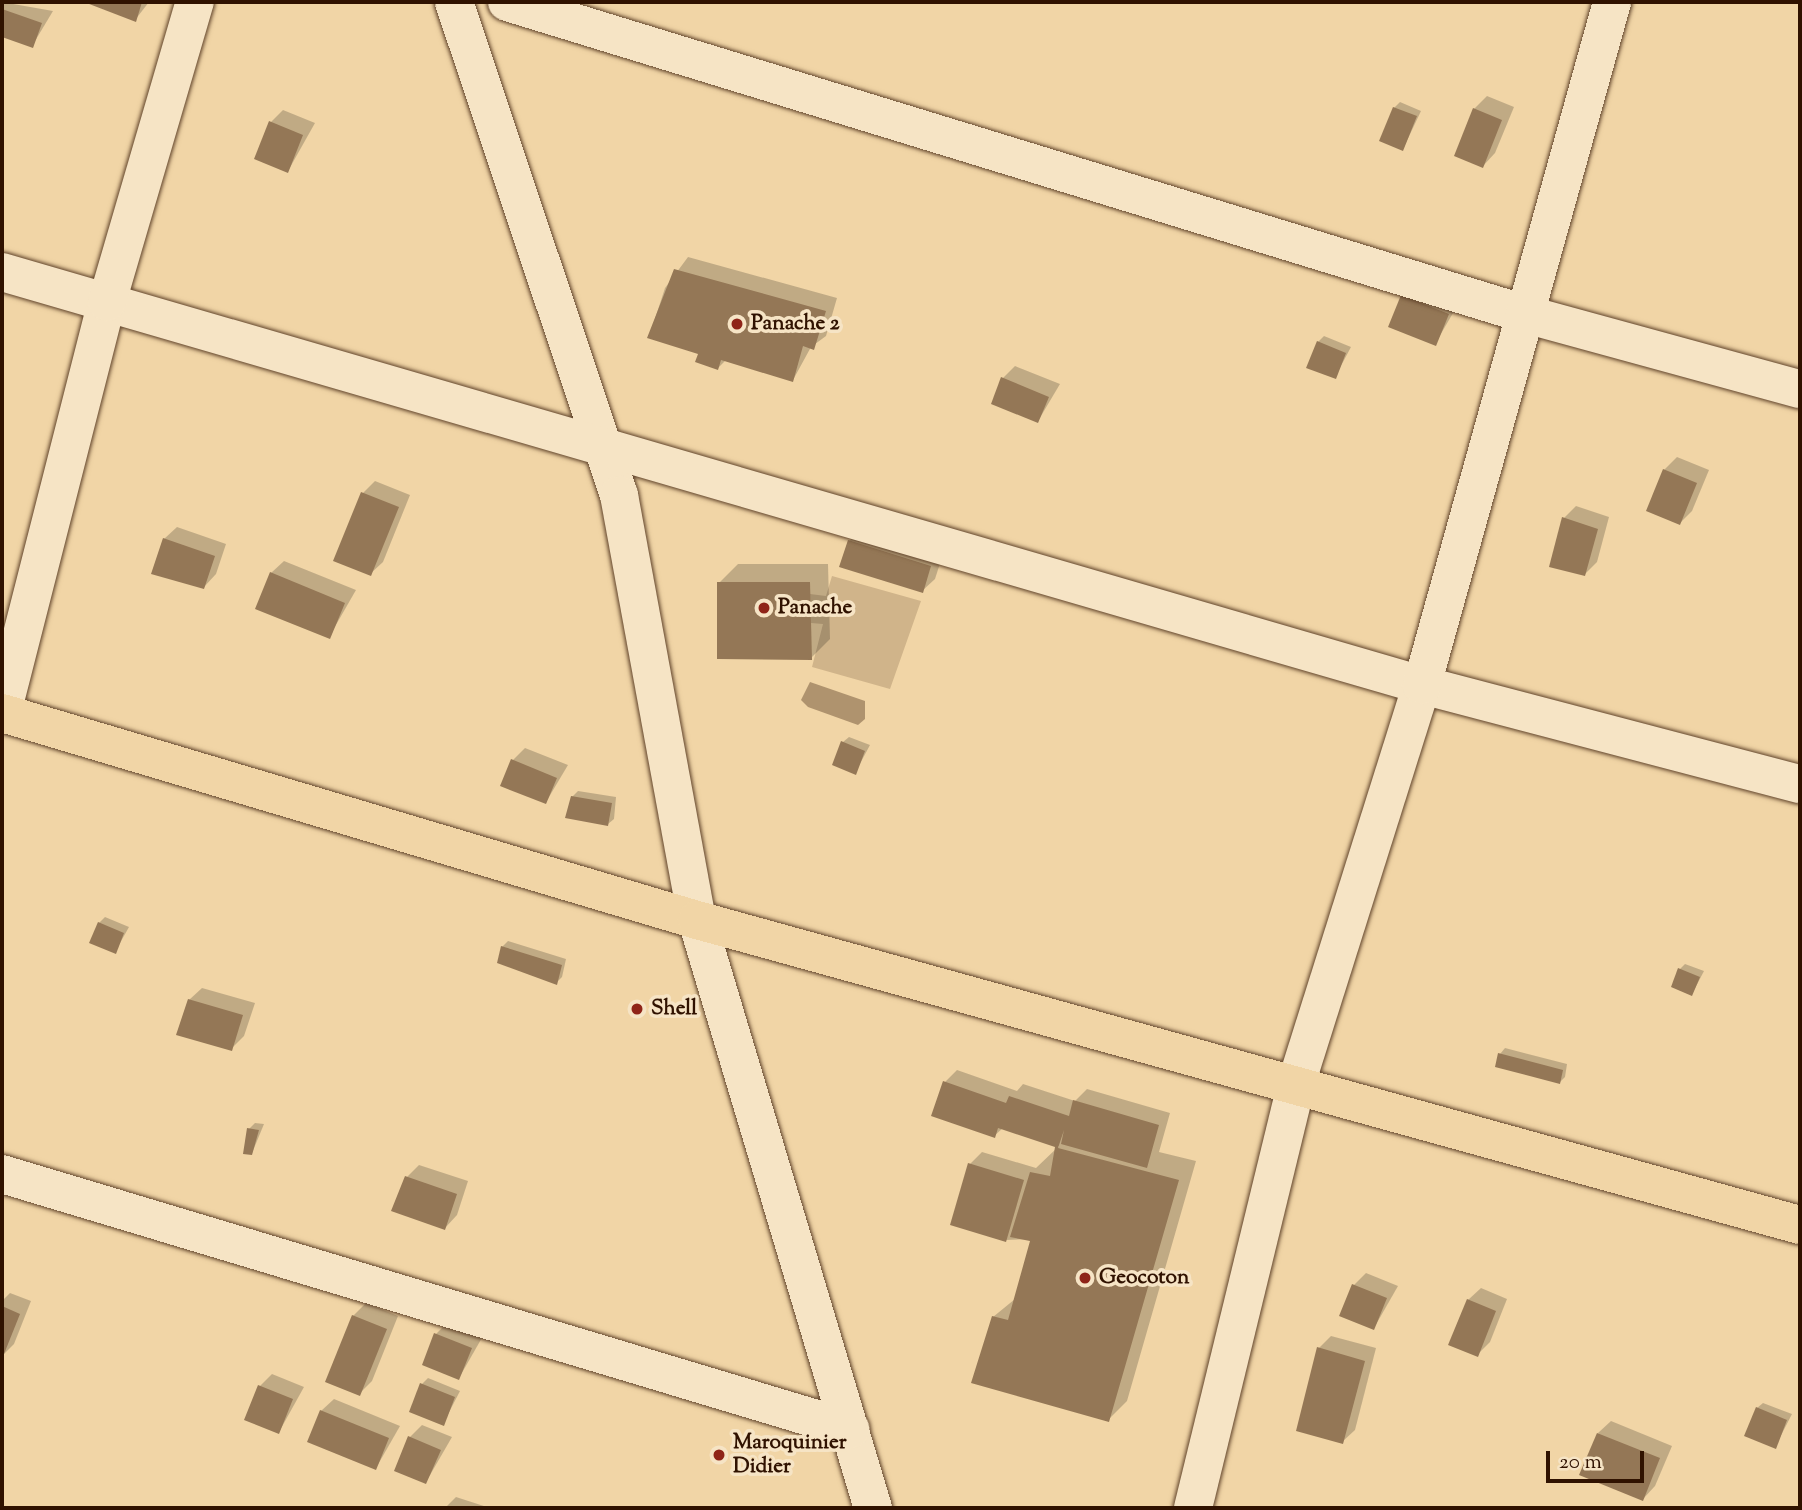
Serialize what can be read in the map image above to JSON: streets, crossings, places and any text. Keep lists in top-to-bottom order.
{
  "places": [
    "Panache 2",
    "Panache",
    "Shell",
    "Geocoton",
    "Maroquinier Didier"
  ],
  "scale_bar": "20 m"
}
